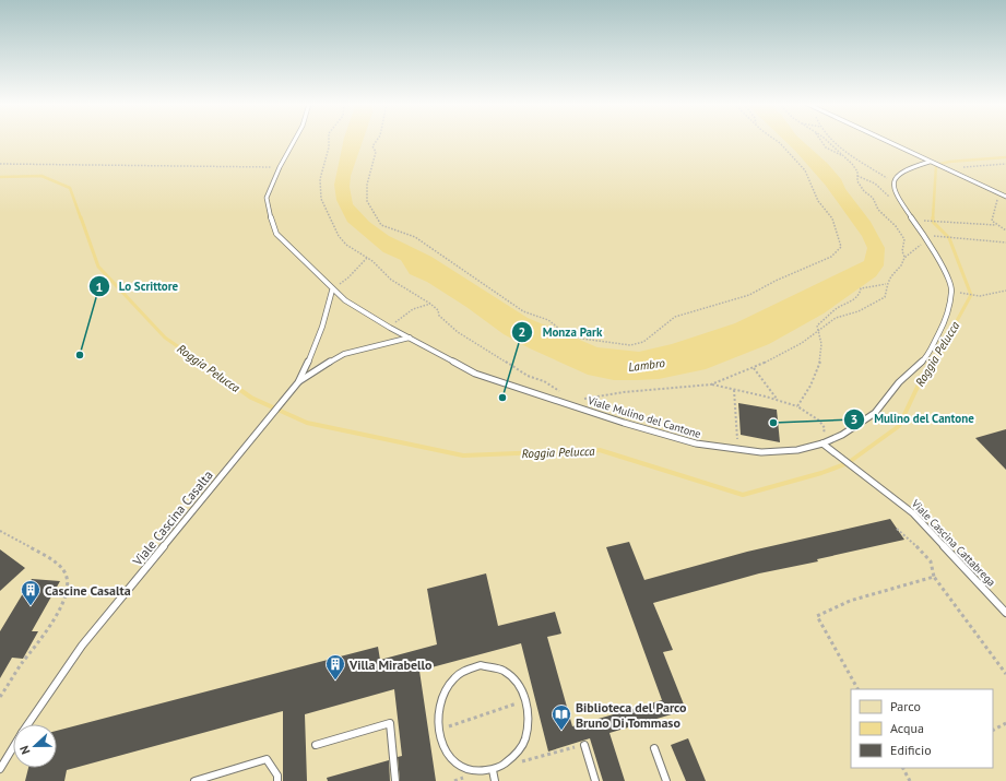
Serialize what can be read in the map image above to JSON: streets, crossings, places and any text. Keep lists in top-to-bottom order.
{
  "streets": {
    "lane": ["Viale Mulino del Cantone", "Viale Cascina Casalta", "Viale Cascina Cattabrega"]
  },
  "crossings": [
    ["Viale Mulino del Cantone", "Viale Cascina Casalta"],
    ["Viale Mulino del Cantone", "Viale Cascina Cattabrega"]
  ],
  "water": ["Roggia Pelucca", "Lambro"],
  "places": {
    "other": ["Lo Scrittore", "Monza Park", "Mulino del Cantone"],
    "building": ["Cascine Casalta", "Villa Mirabello"],
    "library": ["Biblioteca del Parco Bruno Di Tommaso"]
  },
  "legend": ["Parco", "Acqua", "Edificio"],
  "north": "left"
}
